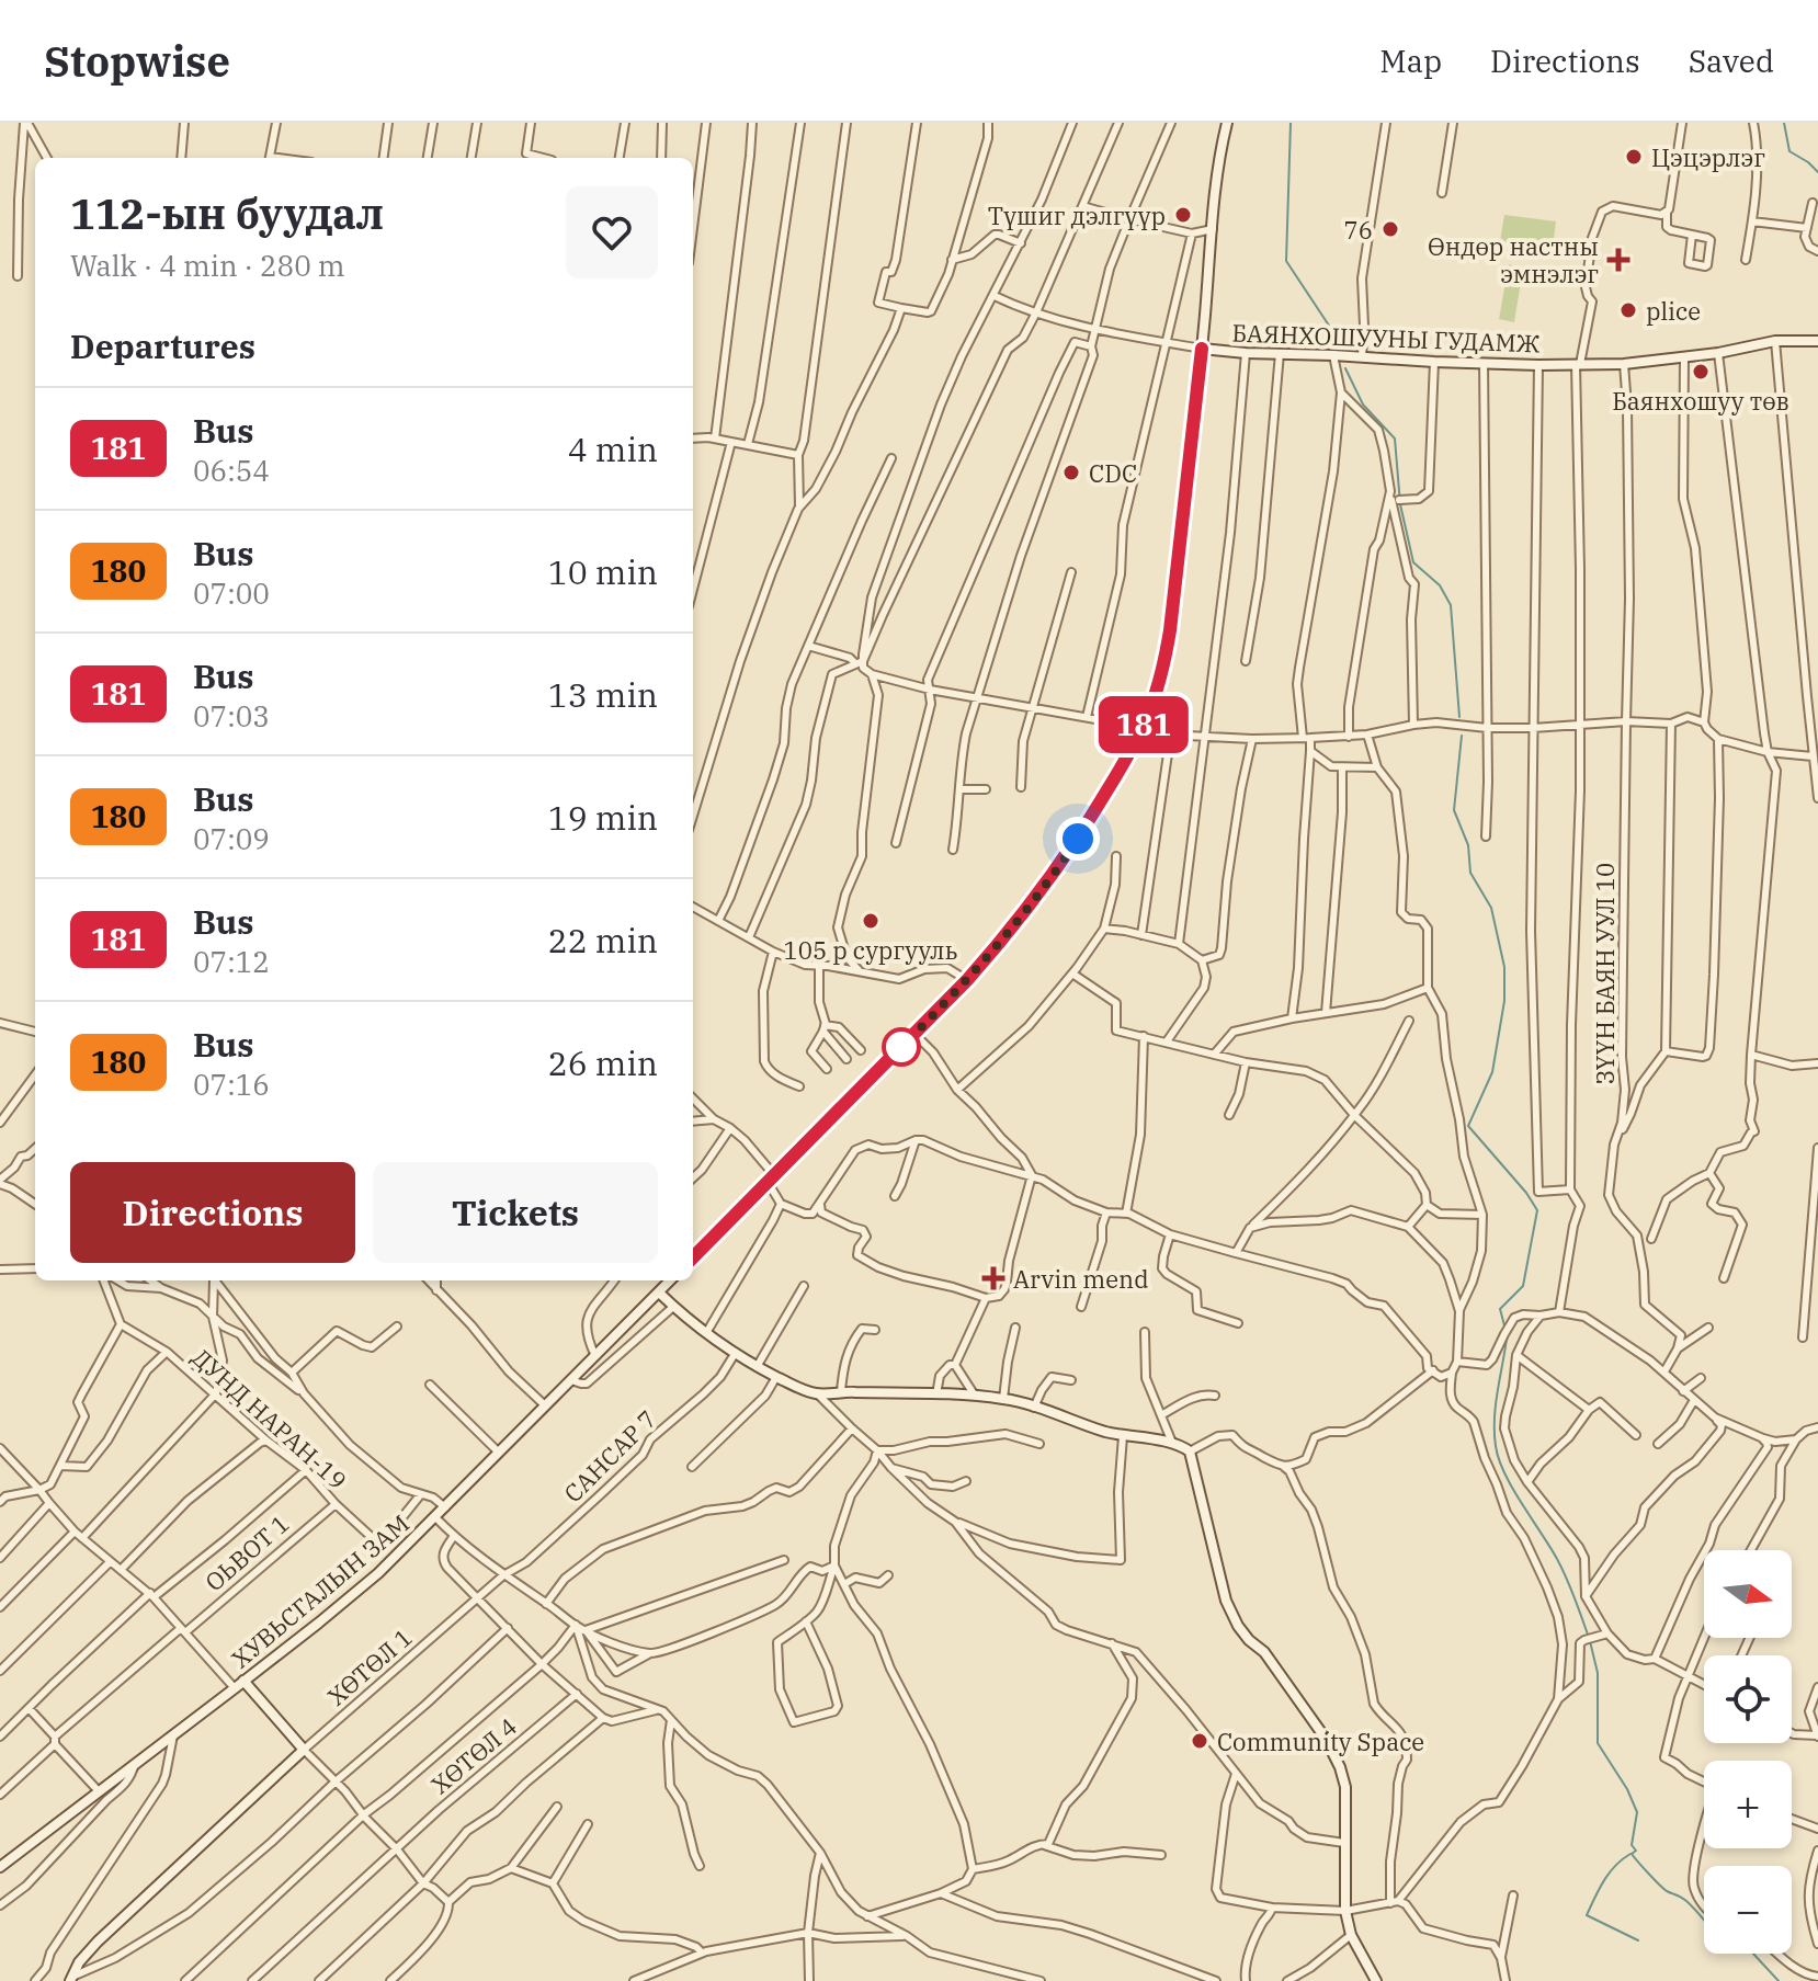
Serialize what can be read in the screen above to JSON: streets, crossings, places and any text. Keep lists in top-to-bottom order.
{
  "streets": {
    "main road": ["БАЯНХОШУУНЫ ГУДАМЖ", "ХУВЬСГАЛЫН ЗАМ"],
    "street": [
      "ЗҮҮН БАЯН УУЛ 10",
      "ДУНД НАРАН-19",
      "САНСАР 7",
      "ОЬВОТ 1",
      "ХӨТӨЛ 1",
      "ХӨТӨЛ 4"
    ]
  },
  "crossings": [
    ["БАЯНХОШУУНЫ ГУДАМЖ", "ЗҮҮН БАЯН УУЛ 10"],
    ["ДУНД НАРАН-19", "ОЬВОТ 1"],
    ["САНСАР 7", "ХӨТӨЛ 1"]
  ],
  "places": {
    "other": [
      "Цэцэрлэг",
      "Түшиг дэлгүүр",
      "76",
      "plice",
      "Баянхошуу төв",
      "CDC",
      "105 р сургууль",
      "Community Space"
    ],
    "health": ["Өндөр настны эмнэлэг", "Arvin mend"]
  },
  "lines": ["bus line 181"],
  "north": "right",
  "page": {
    "header": "Stopwise",
    "nav": ["Map", "Directions", "Saved"],
    "on_map": "181",
    "heading": [
      ["112-ын буудал", "Walk · 4 min · 280 m"],
      "Departures"
    ],
    "list": [
      {
        "mark": "181",
        "name": "Bus",
        "note": "06:54",
        "value": "4 min"
      },
      {
        "mark": "180",
        "name": "Bus",
        "note": "07:00",
        "value": "10 min"
      },
      {
        "mark": "181",
        "name": "Bus",
        "note": "07:03",
        "value": "13 min"
      },
      {
        "mark": "180",
        "name": "Bus",
        "note": "07:09",
        "value": "19 min"
      },
      {
        "mark": "181",
        "name": "Bus",
        "note": "07:12",
        "value": "22 min"
      },
      {
        "mark": "180",
        "name": "Bus",
        "note": "07:16",
        "value": "26 min"
      }
    ],
    "buttons": ["Directions", "Tickets"],
    "map_buttons": ["+", "−"]
  }
}
